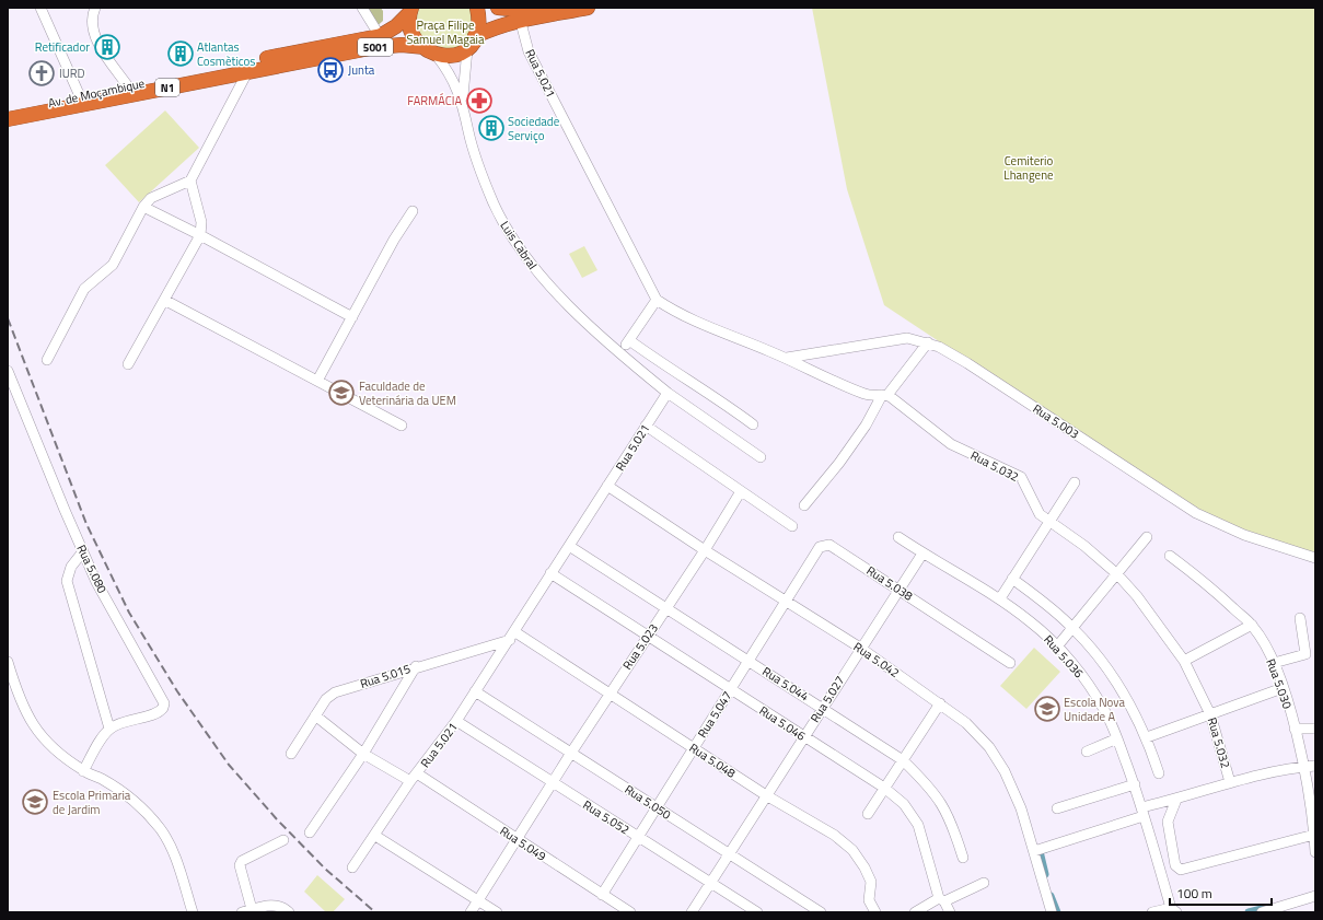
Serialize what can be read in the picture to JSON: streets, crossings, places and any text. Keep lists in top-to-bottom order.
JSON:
{
  "streets": {
    "highway": ["5001", "N1", "Av. de Moçambique"],
    "street": [
      "Rua 5.021",
      "Luis Cabral",
      "Rua 5.003",
      "Rua 5.032",
      "Rua 5.080",
      "Rua 5.038",
      "Rua 5.023",
      "Rua 5.036",
      "Rua 5.042",
      "Rua 5.015",
      "Rua 5.044",
      "Rua 5.030",
      "Rua 5.027",
      "Rua 5.047",
      "Rua 5.046",
      "Rua 5.048",
      "Rua 5.050",
      "Rua 5.052",
      "Rua 5.049"
    ]
  },
  "crossings": [
    ["5001", "N1"],
    ["5001", "Av. de Moçambique"],
    ["Rua 5.021", "Rua 5.042"],
    ["Rua 5.021", "Rua 5.015"],
    ["Rua 5.021", "Rua 5.044"],
    ["Rua 5.021", "Rua 5.046"],
    ["Rua 5.021", "Rua 5.048"],
    ["Rua 5.021", "Rua 5.050"],
    ["Rua 5.021", "Rua 5.052"],
    ["Rua 5.021", "Rua 5.049"],
    ["Av. de Moçambique", "Luis Cabral"],
    ["Rua 5.038", "Rua 5.042"],
    ["Rua 5.038", "Rua 5.027"],
    ["Rua 5.038", "Rua 5.047"],
    ["Rua 5.023", "Rua 5.042"],
    ["Rua 5.023", "Rua 5.044"],
    ["Rua 5.023", "Rua 5.046"],
    ["Rua 5.023", "Rua 5.048"],
    ["Rua 5.023", "Rua 5.050"],
    ["Rua 5.023", "Rua 5.052"],
    ["Rua 5.023", "Rua 5.049"],
    ["Rua 5.036", "Rua 5.027"],
    ["Rua 5.042", "Rua 5.027"],
    ["Rua 5.042", "Rua 5.047"],
    ["Rua 5.015", "Rua 5.048"],
    ["Rua 5.044", "Rua 5.027"],
    ["Rua 5.044", "Rua 5.047"],
    ["Rua 5.027", "Rua 5.046"],
    ["Rua 5.027", "Rua 5.048"],
    ["Rua 5.027", "Rua 5.050"],
    ["Rua 5.027", "Rua 5.052"],
    ["Rua 5.047", "Rua 5.046"],
    ["Rua 5.047", "Rua 5.048"],
    ["Rua 5.047", "Rua 5.050"],
    ["Rua 5.047", "Rua 5.052"],
    ["Rua 5.047", "Rua 5.049"]
  ],
  "parks": ["Praça Filipe Samuel Magaia", "Cemiterio Lhangene"],
  "places": {
    "building": ["Retificador", "Atlantas Cosmèticos", "Sociedade Serviço"],
    "bus stop": ["Junta"],
    "church": ["IURD"],
    "pharmacy": ["FARMÁCIA"],
    "school or university": ["Faculdade de Veterinária da UEM", "Escola Nova Unidade A", "Escola Primaria de Jardim"]
  },
  "scale_bar": "100 m"
}
